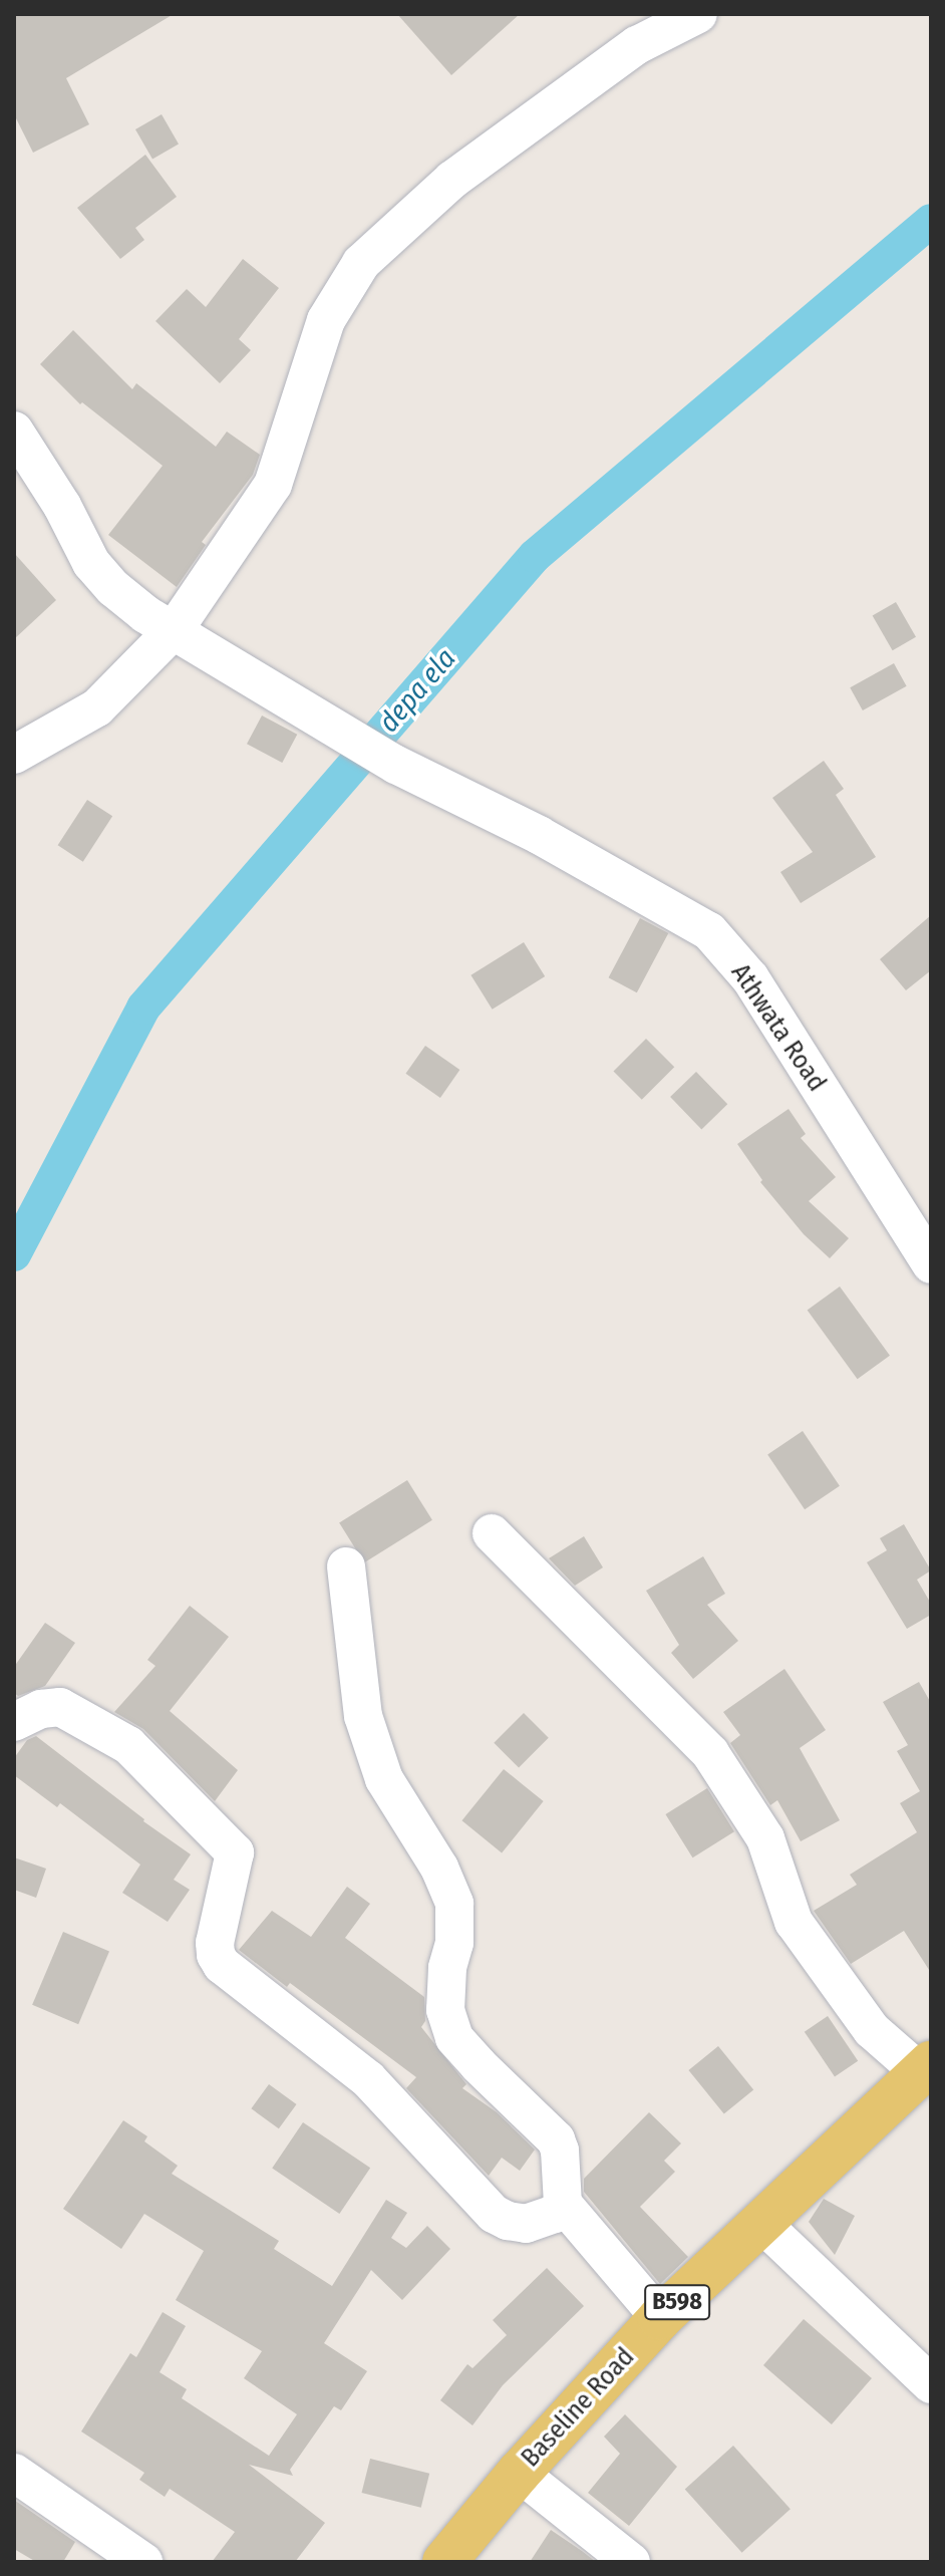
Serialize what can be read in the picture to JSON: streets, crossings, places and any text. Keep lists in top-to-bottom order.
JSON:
{
  "streets": {
    "main road": ["B598", "Baseline Road"],
    "street": ["Athwata Road"]
  },
  "water": ["depa ela"]
}
